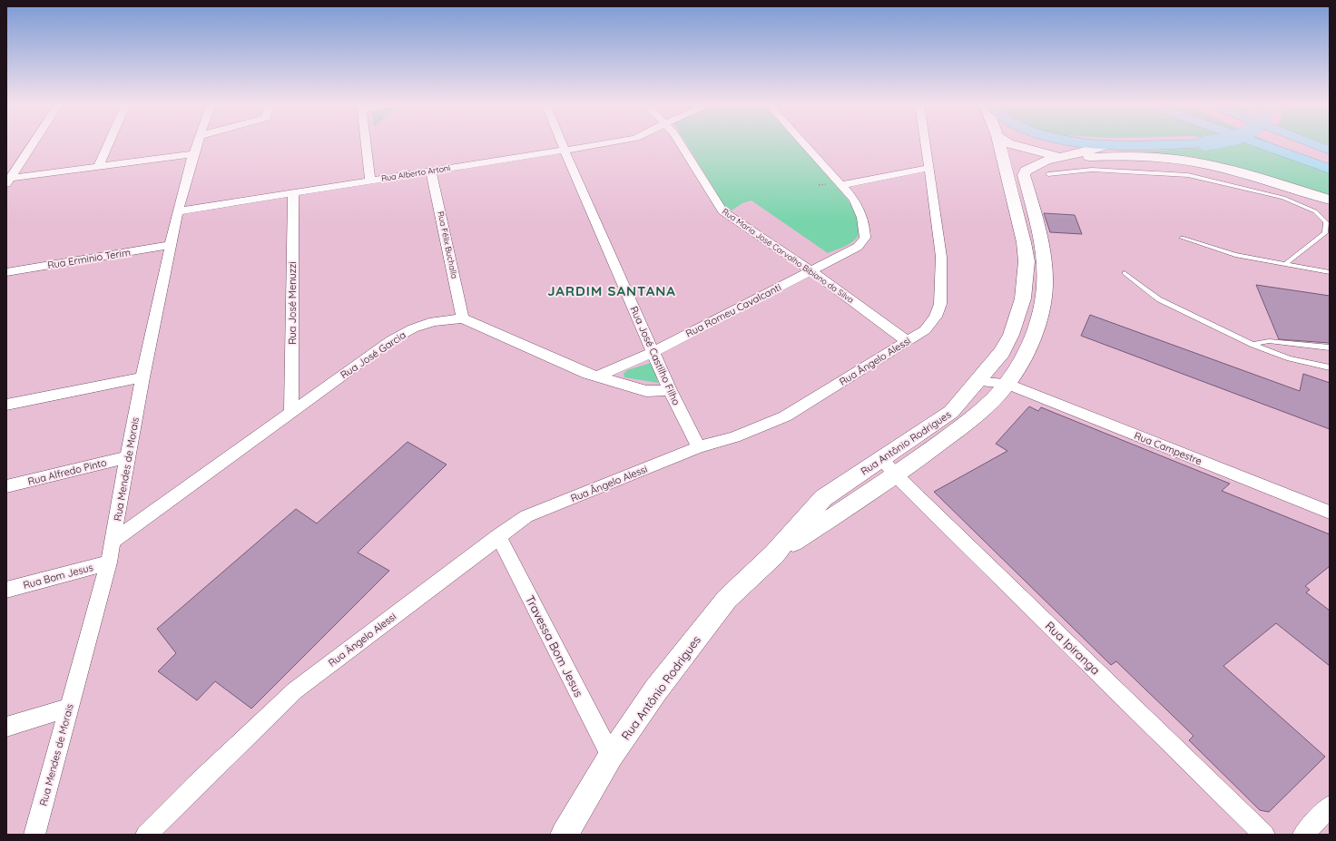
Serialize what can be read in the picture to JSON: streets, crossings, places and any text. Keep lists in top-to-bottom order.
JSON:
{
  "streets": {
    "street": [
      "Rua Alberto Artoni",
      "Rua Félix Buchalla",
      "Rua Maria José Carvalho Bibiano da Silva",
      "Rua Erminio Terim",
      "Rua José Menuzzi",
      "Rua Romeu Cavalcanti",
      "Rua José Garcia",
      "Rua José Castilho Filho",
      "Rua Ângelo Alessi",
      "Rua Antônio Rodrigues",
      "Rua Campestre",
      "Rua Mendes de Morais",
      "Rua Alfredo Pinto",
      "Rua Bom Jesus",
      "Travessa Bom Jesus",
      "Rua Ipiranga"
    ]
  },
  "crossings": [
    ["Rua Alberto Artoni", "Rua Félix Buchalla"],
    ["Rua Alberto Artoni", "Rua José Menuzzi"],
    ["Rua Alberto Artoni", "Rua José Castilho Filho"],
    ["Rua Alberto Artoni", "Rua Mendes de Morais"],
    ["Rua Félix Buchalla", "Rua José Garcia"],
    ["Rua Maria José Carvalho Bibiano da Silva", "Rua Romeu Cavalcanti"],
    ["Rua Maria José Carvalho Bibiano da Silva", "Rua Ângelo Alessi"],
    ["Rua Erminio Terim", "Rua Mendes de Morais"],
    ["Rua José Menuzzi", "Rua José Garcia"],
    ["Rua Romeu Cavalcanti", "Rua José Garcia"],
    ["Rua Romeu Cavalcanti", "Rua José Castilho Filho"],
    ["Rua José Garcia", "Rua José Castilho Filho"],
    ["Rua José Garcia", "Rua Mendes de Morais"],
    ["Rua José Castilho Filho", "Rua Ângelo Alessi"],
    ["Rua Ângelo Alessi", "Travessa Bom Jesus"],
    ["Rua Antônio Rodrigues", "Rua Campestre"],
    ["Rua Antônio Rodrigues", "Travessa Bom Jesus"],
    ["Rua Antônio Rodrigues", "Rua Ipiranga"],
    ["Rua Mendes de Morais", "Rua Alfredo Pinto"],
    ["Rua Mendes de Morais", "Rua Bom Jesus"]
  ],
  "districts": ["JARDIM SANTANA"]
}
